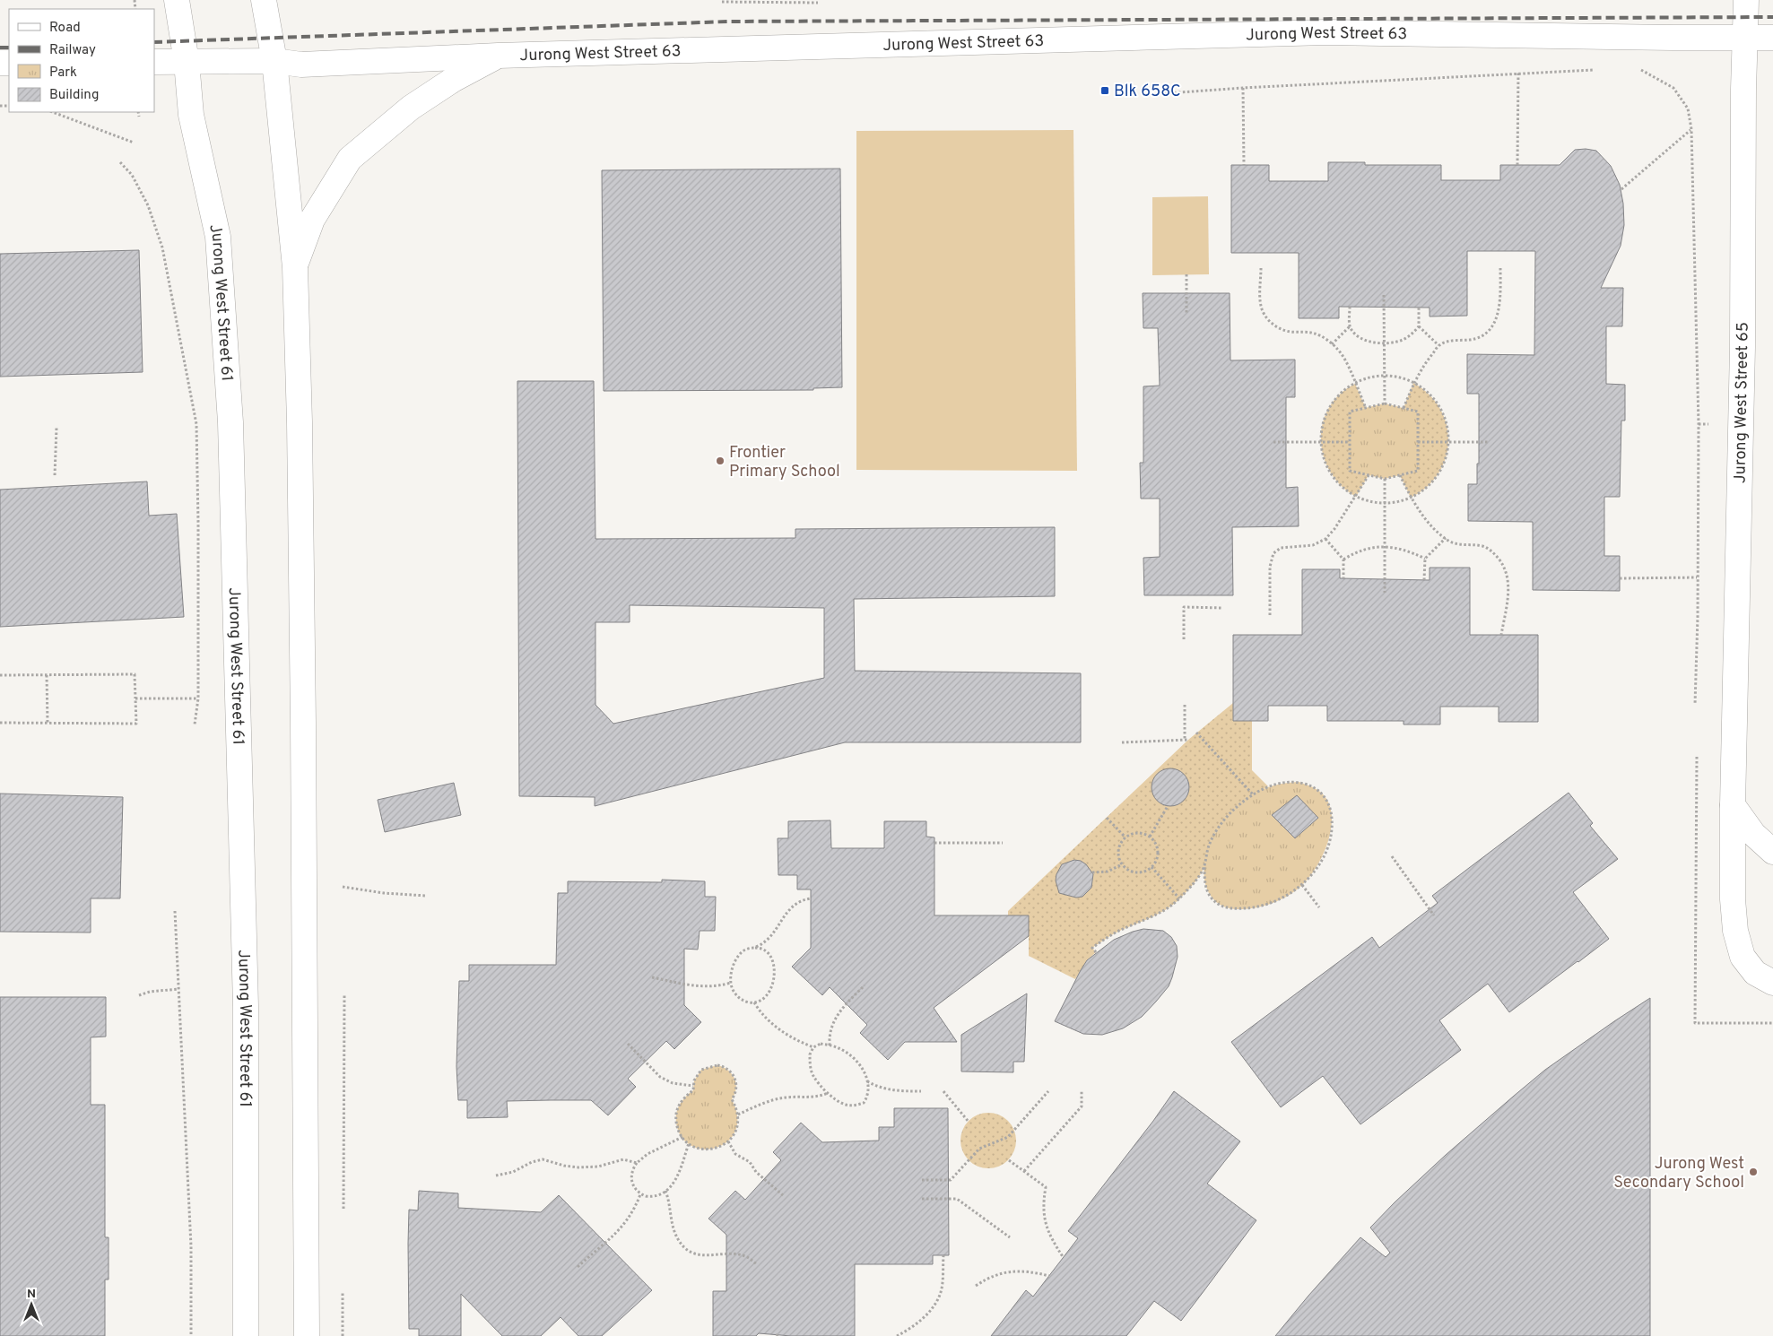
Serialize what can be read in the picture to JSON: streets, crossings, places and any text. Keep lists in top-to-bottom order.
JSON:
{
  "streets": {
    "street": ["Jurong West Street 63", "Jurong West Street 61", "Jurong West Street 65"]
  },
  "crossings": [
    ["Jurong West Street 63", "Jurong West Street 61"],
    ["Jurong West Street 63", "Jurong West Street 65"]
  ],
  "places": {
    "transit": ["Blk 658C"],
    "other": ["Frontier Primary School", "Jurong West Secondary School"]
  },
  "legend": [
    "Road",
    "Railway",
    "Park",
    "Building"
  ],
  "north": "top"
}
